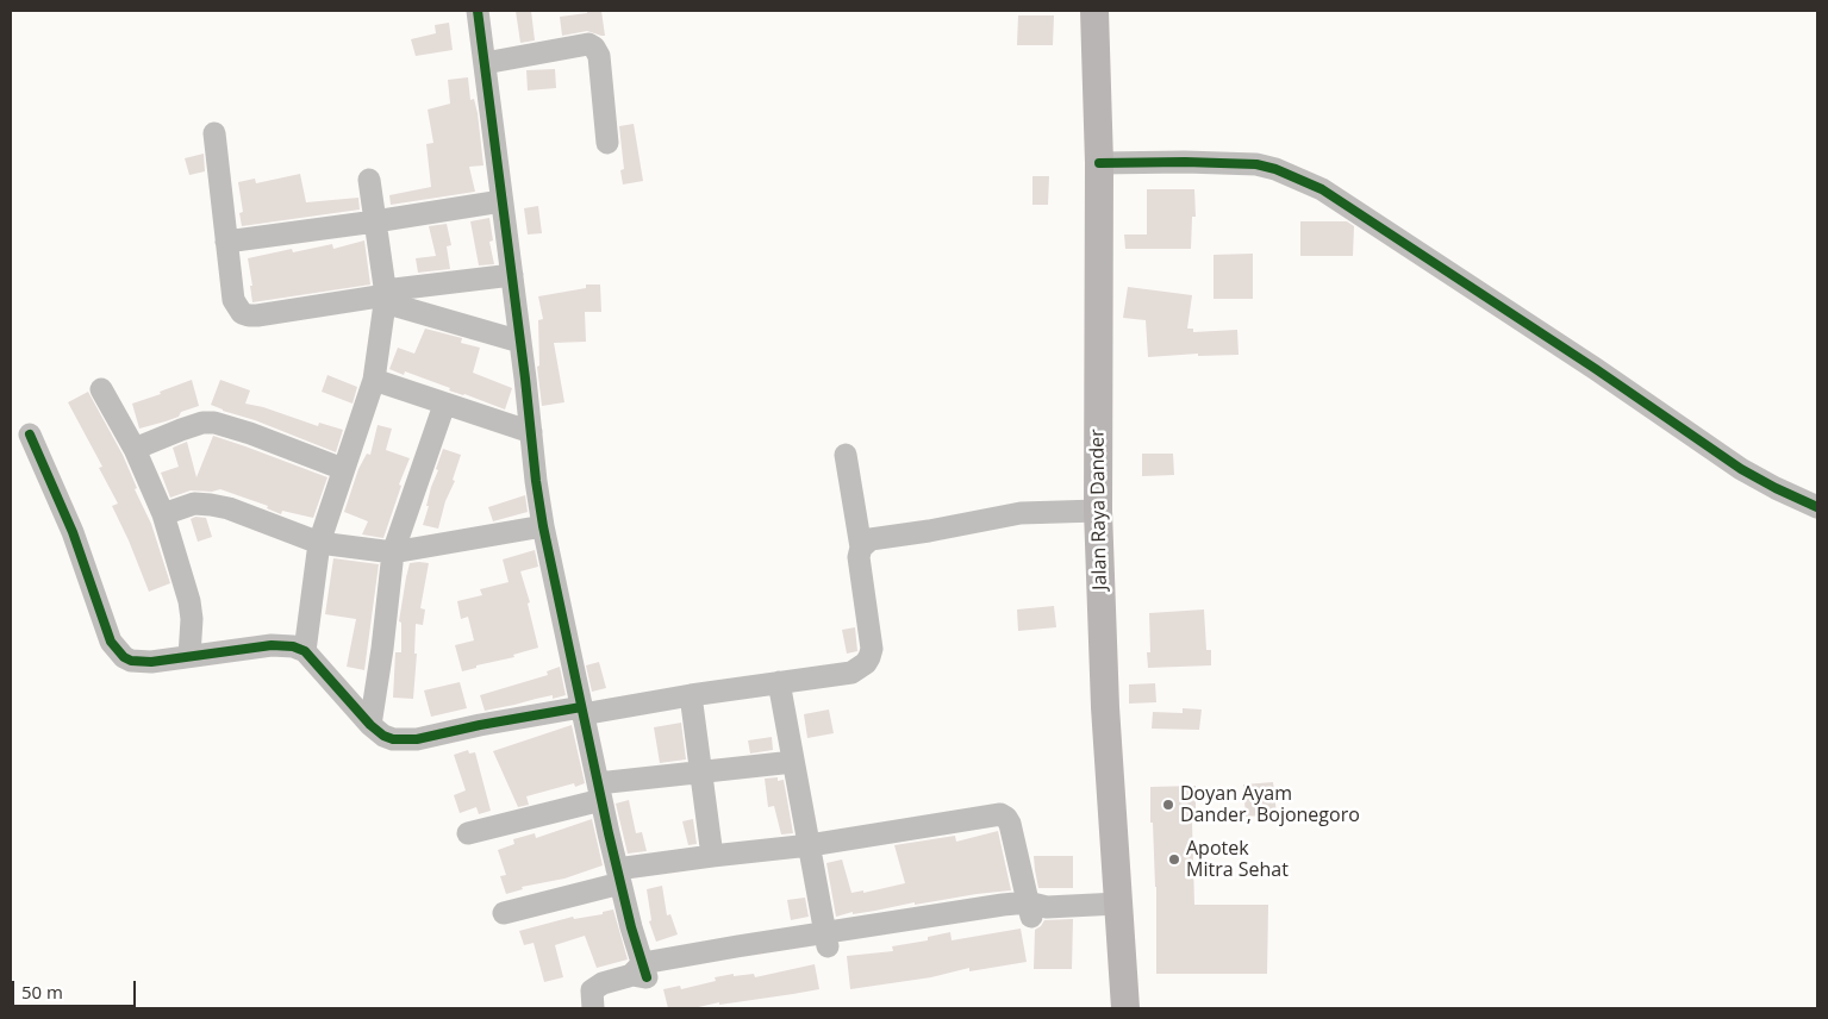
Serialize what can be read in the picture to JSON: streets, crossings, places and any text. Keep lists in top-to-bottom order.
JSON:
{
  "streets": {
    "main road": ["Jalan Raya Dander"]
  },
  "places": ["Doyan Ayam Dander, Bojonegoro", "Apotek Mitra Sehat"],
  "scale_bar": "50 m"
}
